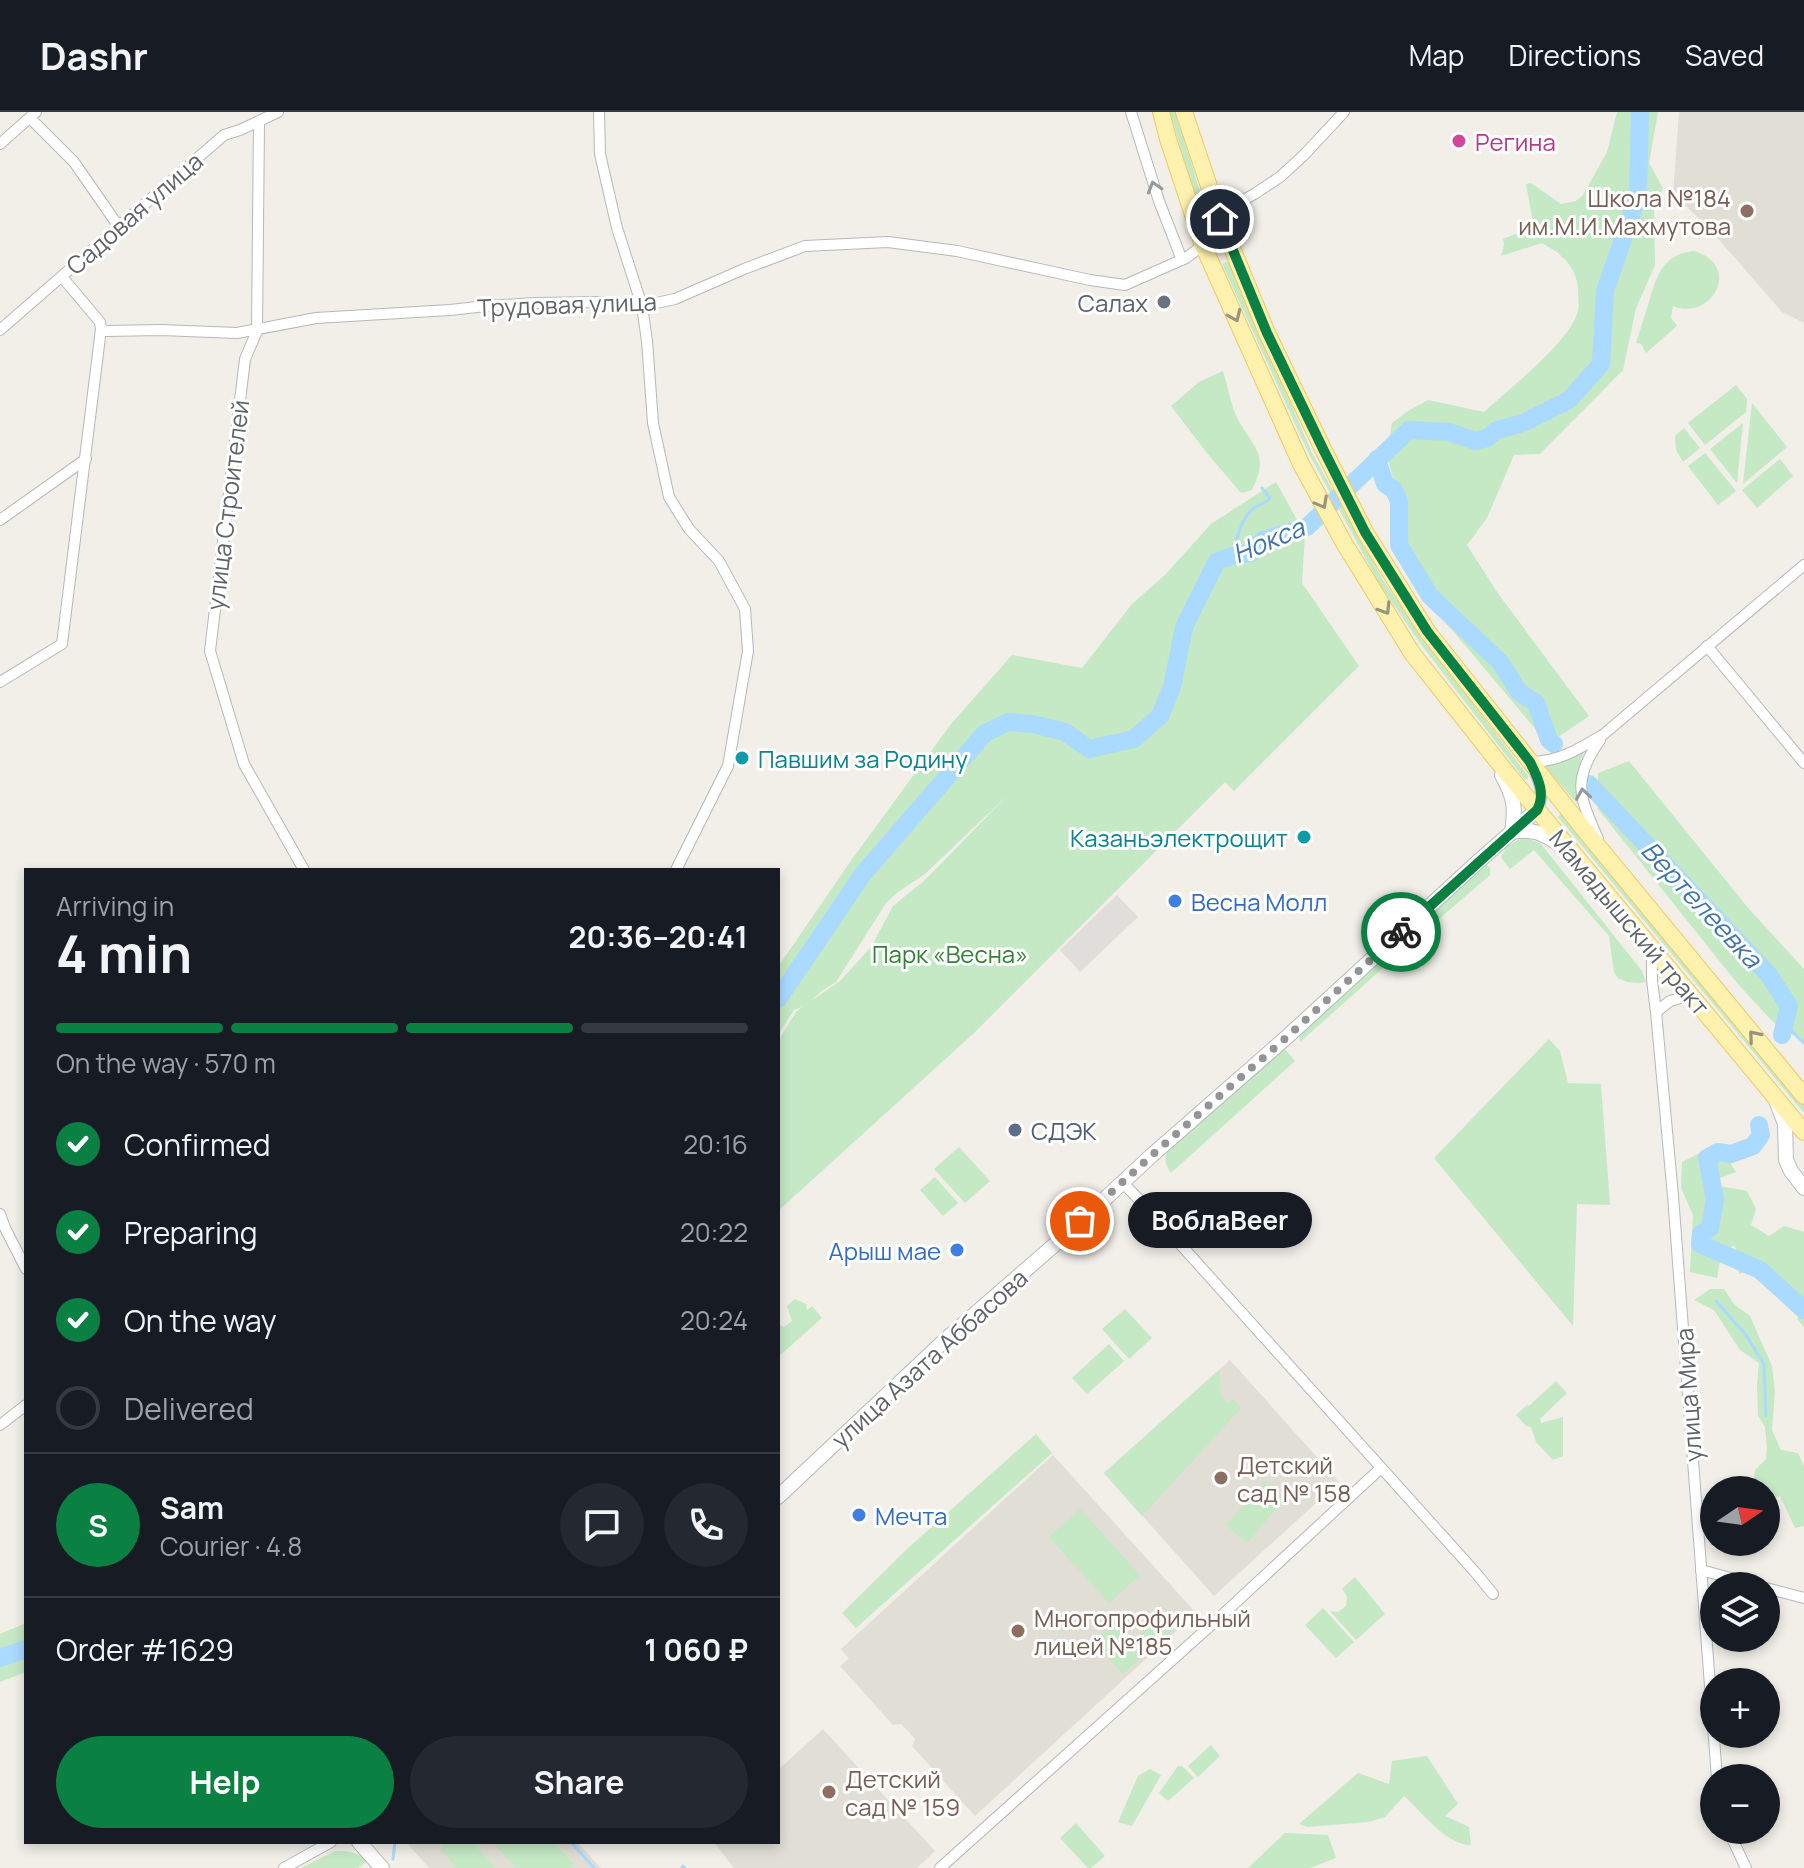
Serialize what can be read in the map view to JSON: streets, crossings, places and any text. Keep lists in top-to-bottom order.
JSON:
{
  "streets": {
    "main road": ["Мамадышский тракт"],
    "street": [
      "Садовая улица",
      "Трудовая улица",
      "улица Строителей",
      "улица Азата Аббасова",
      "улица Мира"
    ]
  },
  "crossings": [
    ["Садовая улица", "улица Строителей"],
    ["Трудовая улица", "улица Строителей"],
    ["Трудовая улица", "Мамадышский тракт"],
    ["Мамадышский тракт", "улица Азата Аббасова"],
    ["Мамадышский тракт", "улица Мира"]
  ],
  "water": ["Нокса", "Вертелеевка"],
  "parks": ["Парк «Весна»"],
  "places": [
    "Регина",
    "Школа №184 им.М.И.Махмутова",
    "Салах",
    "Павшим за Родину",
    "Казаньэлектрощит",
    "Весна Молл",
    "СДЭК",
    "ВоблаBeer",
    "Арыш мае",
    "Детский сад № 158",
    "Мечта",
    "Многопрофильный лицей №185",
    "Детский сад № 159"
  ],
  "north": "right",
  "page": {
    "header": "Dashr",
    "nav": ["Map", "Directions", "Saved"],
    "heading": ["4 min", "Arriving in", "20:36–20:41"],
    "panel": [
      "Sam",
      "Courier · 4.8",
      "Order #1629",
      "1 060 ₽"
    ],
    "bar": "On the way · 570 m",
    "list": [
      ["Confirmed", "20:16"],
      ["Preparing", "20:22"],
      ["On the way", "20:24"],
      "Delivered"
    ],
    "bubble": "ВоблаBeer",
    "map_buttons": ["+", "−"],
    "round": "S",
    "buttons": ["Help", "Share"]
  }
}
